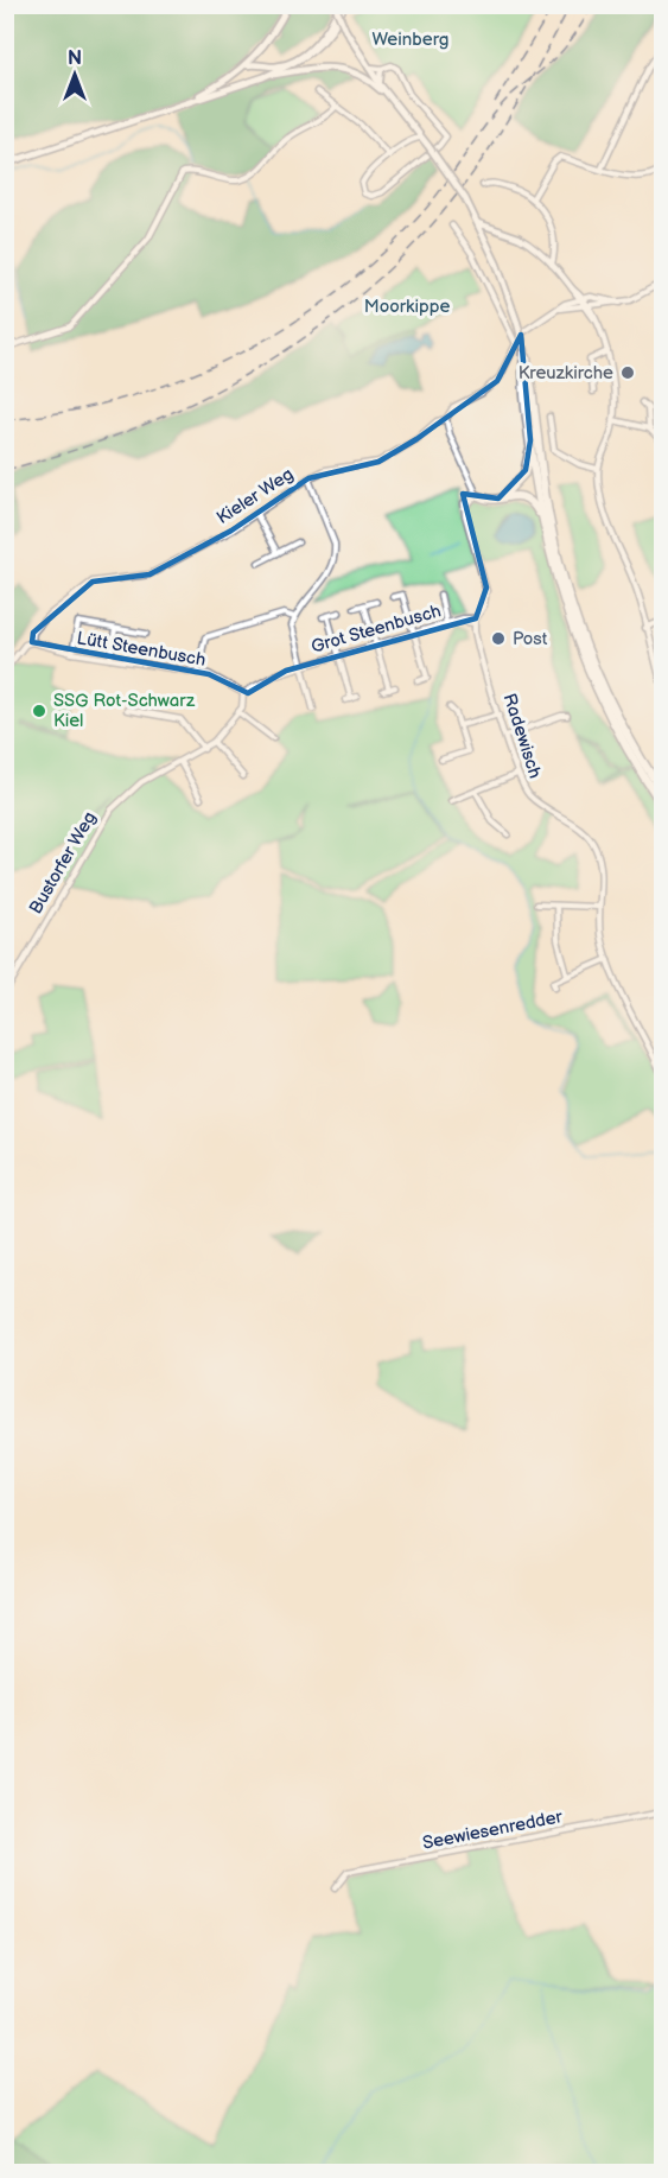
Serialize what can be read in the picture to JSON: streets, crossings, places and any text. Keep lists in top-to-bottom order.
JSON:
{
  "streets": {
    "street": [
      "Kieler Weg",
      "Grot Steenbusch",
      "Lütt Steenbusch",
      "Radewisch",
      "Bustorfer Weg",
      "Seewiesenredder"
    ]
  },
  "crossings": [
    ["Kieler Weg", "Lütt Steenbusch"],
    ["Grot Steenbusch", "Radewisch"],
    ["Lütt Steenbusch", "Bustorfer Weg"]
  ],
  "parks": ["Weinberg", "Moorkippe"],
  "places": ["Kreuzkirche", "Post", "SSG Rot-Schwarz Kiel"],
  "north": "top"
}
